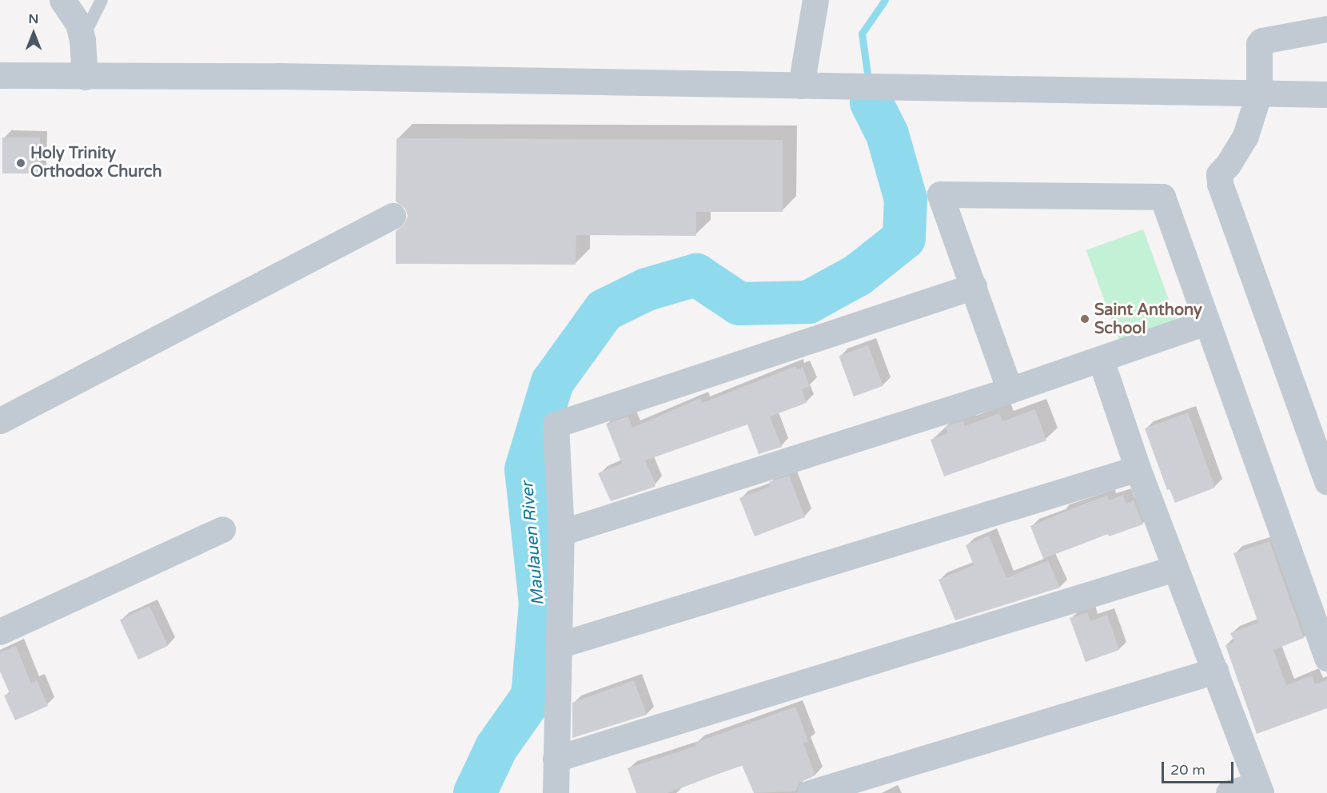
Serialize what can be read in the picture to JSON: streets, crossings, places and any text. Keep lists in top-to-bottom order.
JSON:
{
  "water": ["Maulauen River"],
  "places": ["Holy Trinity Orthodox Church", "Saint Anthony School"],
  "scale_bar": "20 m",
  "north": "top"
}
